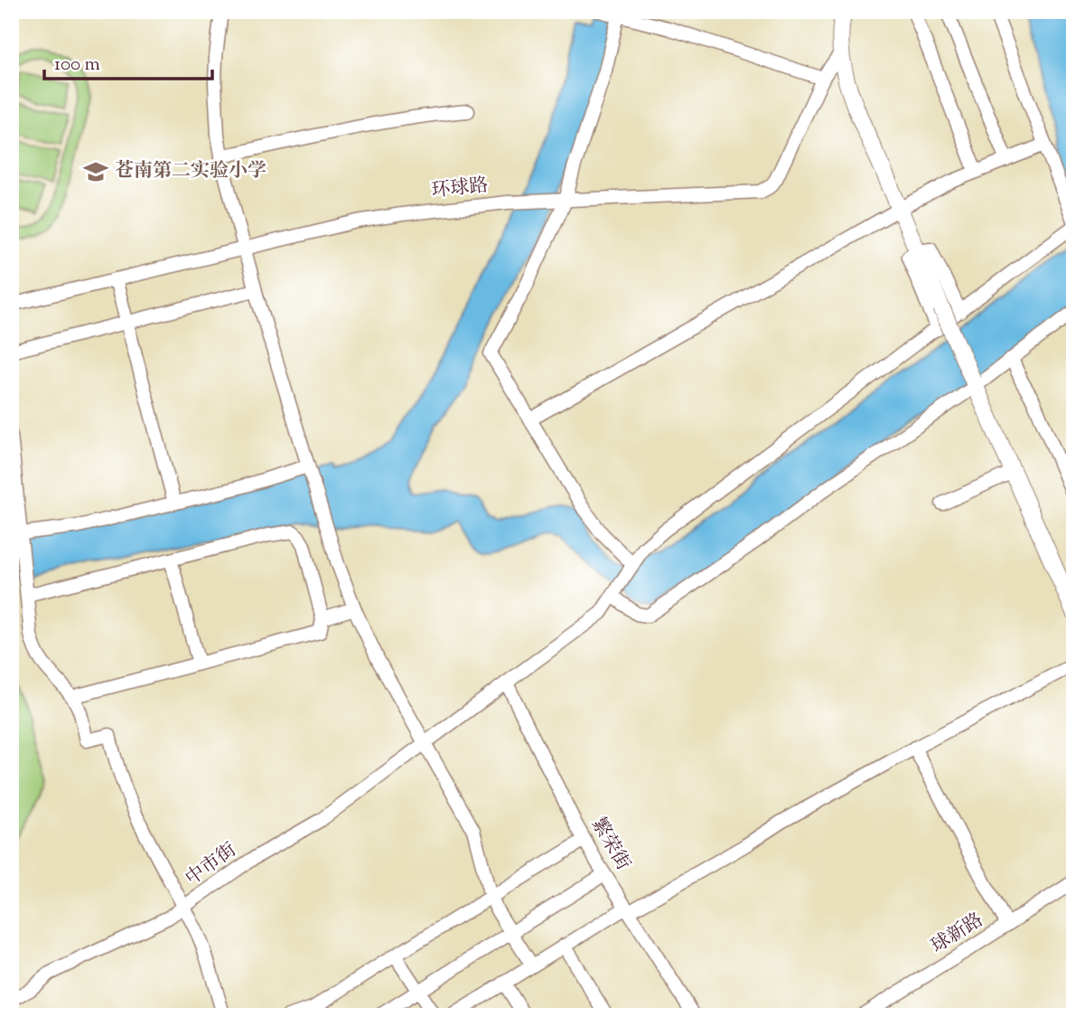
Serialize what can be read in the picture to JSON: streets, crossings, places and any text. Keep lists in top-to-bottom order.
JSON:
{
  "streets": {
    "street": [
      "环球路",
      "繁荣街",
      "中市街",
      "球新路"
    ]
  },
  "crossings": [
    ["繁荣街", "中市街"]
  ],
  "places": {
    "school or university": ["苍南第二实验小学"]
  },
  "scale_bar": "100 m"
}
